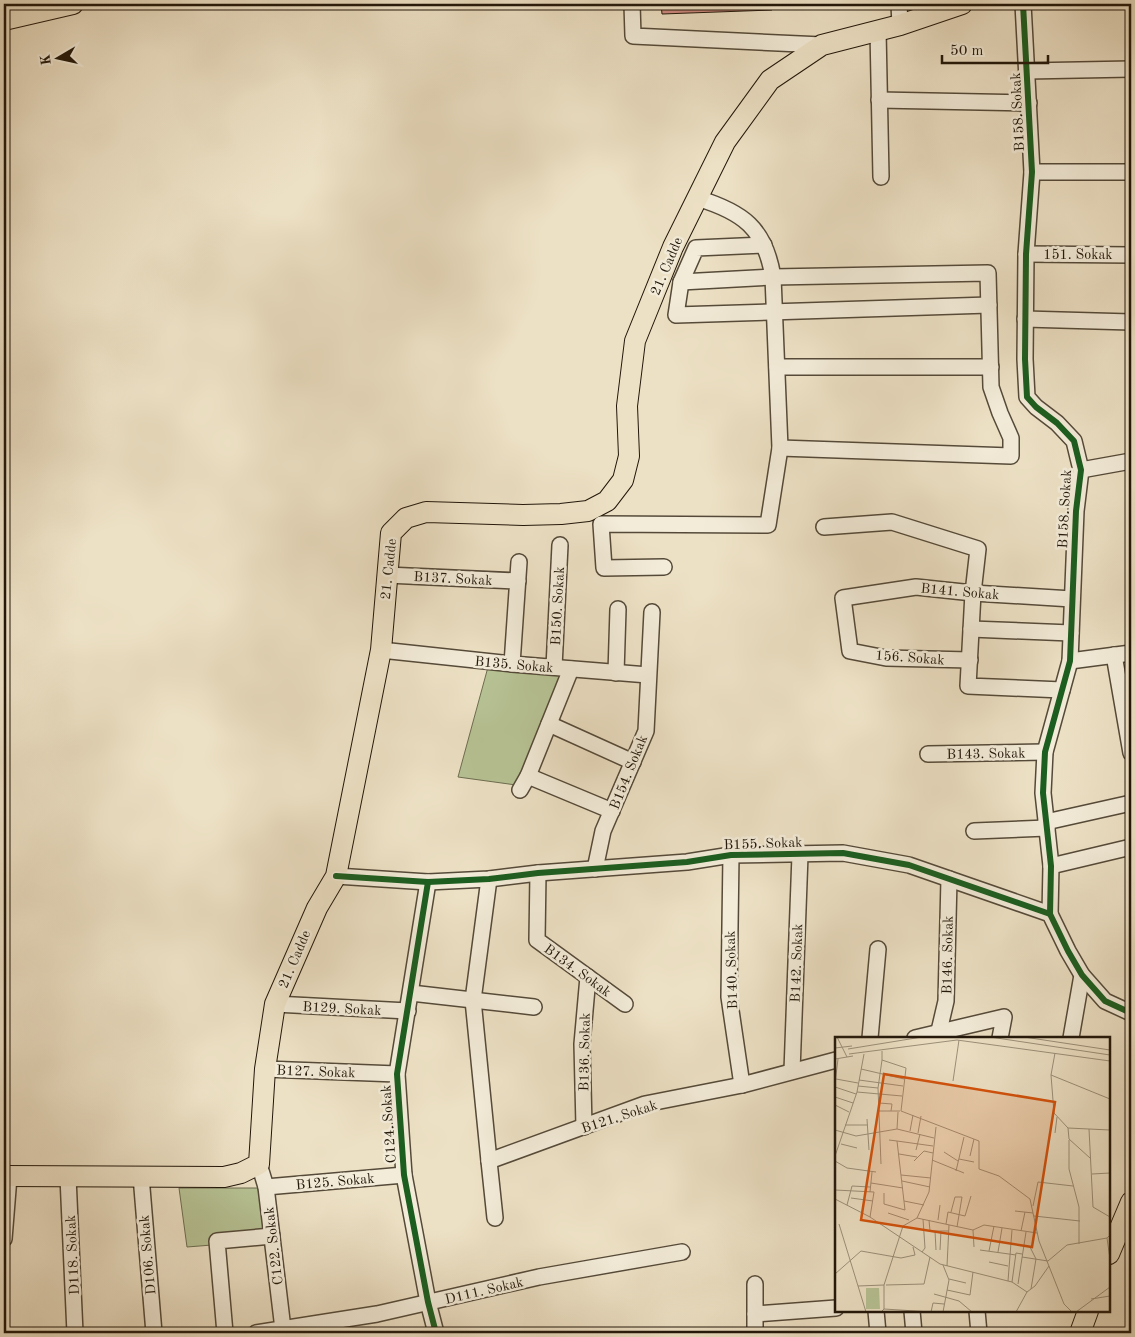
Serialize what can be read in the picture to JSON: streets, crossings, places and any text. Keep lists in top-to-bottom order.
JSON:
{
  "streets": {
    "main road": ["21. Cadde"],
    "street": [
      "B158. Sokak",
      "151. Sokak",
      "B137. Sokak",
      "B141. Sokak",
      "B150. Sokak",
      "156. Sokak",
      "B135. Sokak",
      "B143. Sokak",
      "B154. Sokak",
      "B155. Sokak",
      "B146. Sokak",
      "B142. Sokak",
      "B134. Sokak",
      "B140. Sokak",
      "B129. Sokak",
      "B136. Sokak",
      "B127. Sokak",
      "B121. Sokak",
      "C124. Sokak",
      "B125. Sokak",
      "C122. Sokak",
      "D118. Sokak",
      "D106. Sokak",
      "D111. Sokak"
    ]
  },
  "crossings": [
    ["B158. Sokak", "151. Sokak"],
    ["B158. Sokak", "B141. Sokak"],
    ["B158. Sokak", "B143. Sokak"],
    ["B158. Sokak", "B155. Sokak"],
    ["21. Cadde", "B137. Sokak"],
    ["21. Cadde", "B135. Sokak"],
    ["21. Cadde", "B155. Sokak"],
    ["21. Cadde", "B129. Sokak"],
    ["21. Cadde", "B127. Sokak"],
    ["21. Cadde", "C122. Sokak"],
    ["B141. Sokak", "156. Sokak"],
    ["B150. Sokak", "B135. Sokak"],
    ["B135. Sokak", "B154. Sokak"],
    ["B154. Sokak", "B155. Sokak"],
    ["B155. Sokak", "B146. Sokak"],
    ["B155. Sokak", "B142. Sokak"],
    ["B155. Sokak", "B134. Sokak"],
    ["B155. Sokak", "B140. Sokak"],
    ["B155. Sokak", "C124. Sokak"],
    ["B142. Sokak", "B121. Sokak"],
    ["B134. Sokak", "B136. Sokak"],
    ["B140. Sokak", "B121. Sokak"],
    ["B129. Sokak", "C124. Sokak"],
    ["B136. Sokak", "B121. Sokak"],
    ["B127. Sokak", "C124. Sokak"],
    ["C124. Sokak", "B125. Sokak"],
    ["C124. Sokak", "D111. Sokak"],
    ["B125. Sokak", "C122. Sokak"],
    ["C122. Sokak", "D111. Sokak"]
  ],
  "scale_bar": "50 m",
  "north": "left"
}
